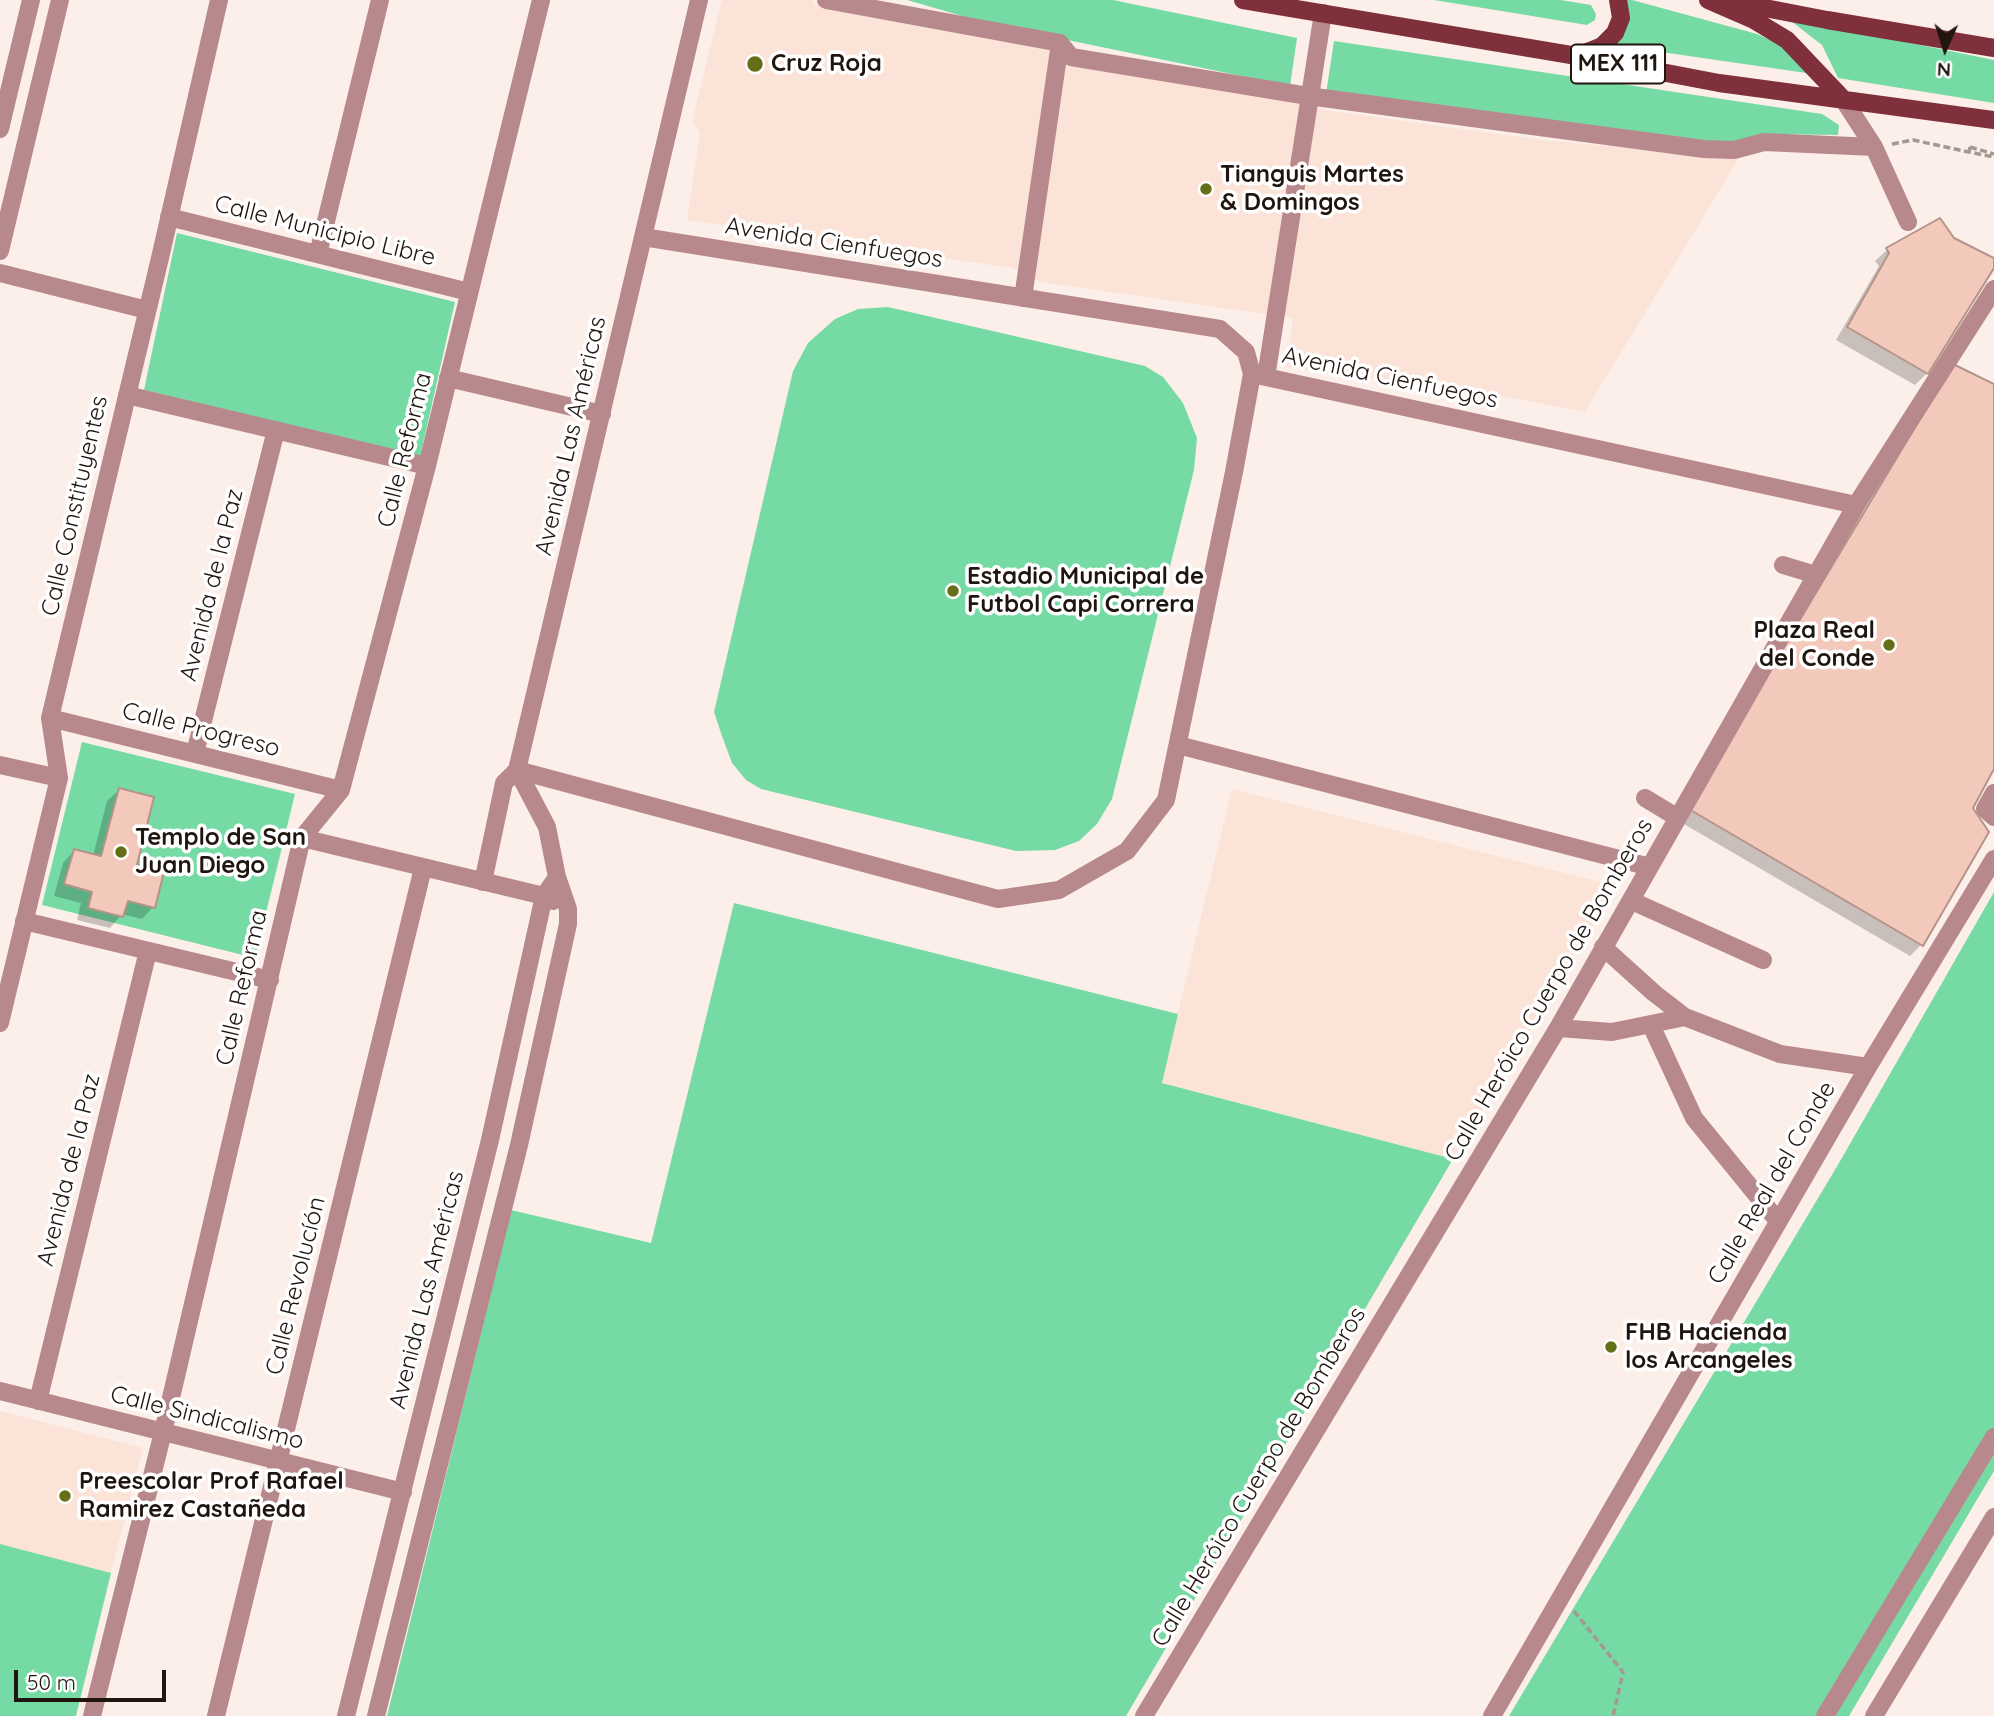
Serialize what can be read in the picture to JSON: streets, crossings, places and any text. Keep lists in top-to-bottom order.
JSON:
{
  "streets": {
    "main road": ["MEX 111"],
    "street": [
      "Calle Municipio Libre",
      "Avenida Cienfuegos",
      "Avenida Las Américas",
      "Calle Reforma",
      "Calle Constituyentes",
      "Avenida de la Paz",
      "Calle Progreso",
      "Calle Heróico Cuerpo de Bomberos",
      "Calle Real del Conde",
      "Calle Revolucíón",
      "Calle Sindicalismo"
    ]
  },
  "crossings": [
    ["Calle Municipio Libre", "Calle Reforma"],
    ["Calle Municipio Libre", "Calle Constituyentes"],
    ["Avenida Cienfuegos", "Avenida Las Américas"],
    ["Avenida Cienfuegos", "Calle Heróico Cuerpo de Bomberos"],
    ["Avenida Las Américas", "Calle Sindicalismo"],
    ["Calle Reforma", "Calle Progreso"],
    ["Calle Reforma", "Calle Sindicalismo"],
    ["Calle Constituyentes", "Calle Progreso"],
    ["Avenida de la Paz", "Calle Progreso"],
    ["Avenida de la Paz", "Calle Sindicalismo"],
    ["Calle Revolucíón", "Calle Sindicalismo"]
  ],
  "places": [
    "Cruz Roja",
    "Tianguis Martes & Domingos",
    "Estadio Municipal de Futbol Capi Correra",
    "Plaza Real del Conde",
    "Templo de San Juan Diego",
    "FHB Hacienda los Arcangeles",
    "Preescolar Prof Rafael Ramirez Castañeda"
  ],
  "scale_bar": "50 m",
  "north": "bottom"
}
